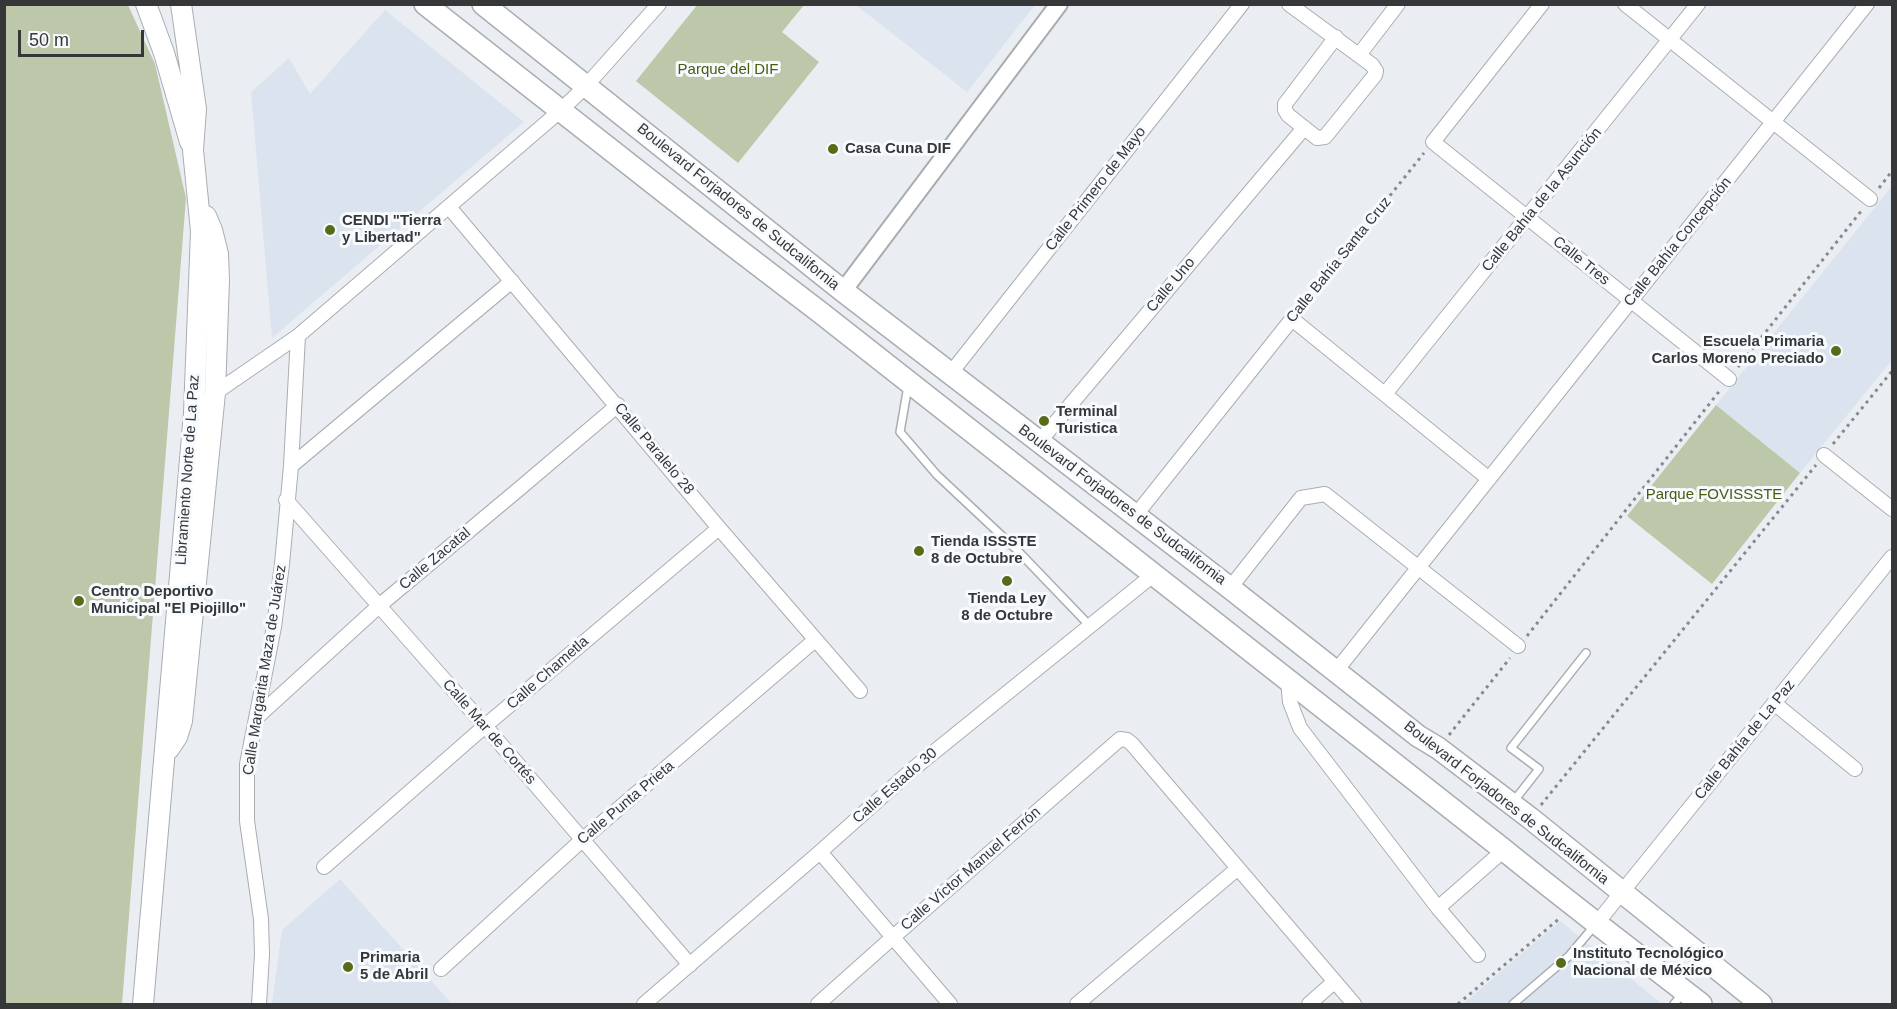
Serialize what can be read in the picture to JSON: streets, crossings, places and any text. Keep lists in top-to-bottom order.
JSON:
{
  "streets": {
    "main road": ["Boulevard Forjadores de Sudcalifornia", "Libramiento Norte de La Paz"],
    "street": [
      "Calle Primero de Mayo",
      "Calle Bahía de la Asunción",
      "Calle Bahía Concepción",
      "Calle Bahía Santa Cruz",
      "Calle Tres",
      "Calle Uno",
      "Calle Paralelo 28",
      "Calle Zacatal",
      "Calle Margarita Maza de Juárez",
      "Calle Chametla",
      "Calle Mar de Cortés",
      "Calle Bahía de La Paz",
      "Calle Estado 30",
      "Calle Punta Prieta",
      "Calle Víctor Manuel Ferrón"
    ]
  },
  "crossings": [
    ["Calle Primero de Mayo", "Boulevard Forjadores de Sudcalifornia"],
    ["Calle Bahía de la Asunción", "Calle Tres"],
    ["Boulevard Forjadores de Sudcalifornia", "Calle Bahía Concepción"],
    ["Boulevard Forjadores de Sudcalifornia", "Calle Bahía Santa Cruz"],
    ["Boulevard Forjadores de Sudcalifornia", "Calle Uno"],
    ["Boulevard Forjadores de Sudcalifornia", "Calle Bahía de La Paz"],
    ["Boulevard Forjadores de Sudcalifornia", "Calle Estado 30"],
    ["Calle Bahía Concepción", "Calle Tres"],
    ["Calle Bahía Santa Cruz", "Calle Tres"],
    ["Calle Paralelo 28", "Calle Zacatal"],
    ["Calle Paralelo 28", "Calle Chametla"],
    ["Calle Paralelo 28", "Calle Punta Prieta"],
    ["Calle Zacatal", "Calle Margarita Maza de Juárez"],
    ["Calle Zacatal", "Calle Mar de Cortés"],
    ["Calle Margarita Maza de Juárez", "Calle Mar de Cortés"],
    ["Calle Chametla", "Calle Mar de Cortés"],
    ["Calle Mar de Cortés", "Calle Estado 30"],
    ["Calle Mar de Cortés", "Calle Punta Prieta"]
  ],
  "parks": ["Parque del DIF", "Parque FOVISSSTE"],
  "places": [
    "Casa Cuna DIF",
    "CENDI \"Tierra y Libertad\"",
    "Escuela Primaria Carlos Moreno Preciado",
    "Terminal Turistica",
    "Tienda ISSSTE 8 de Octubre",
    "Tienda Ley 8 de Octubre",
    "Centro Deportivo Municipal \"El Piojillo\"",
    "Instituto Tecnológico Nacional de México",
    "Primaria 5 de Abril"
  ],
  "scale_bar": "50 m"
}
